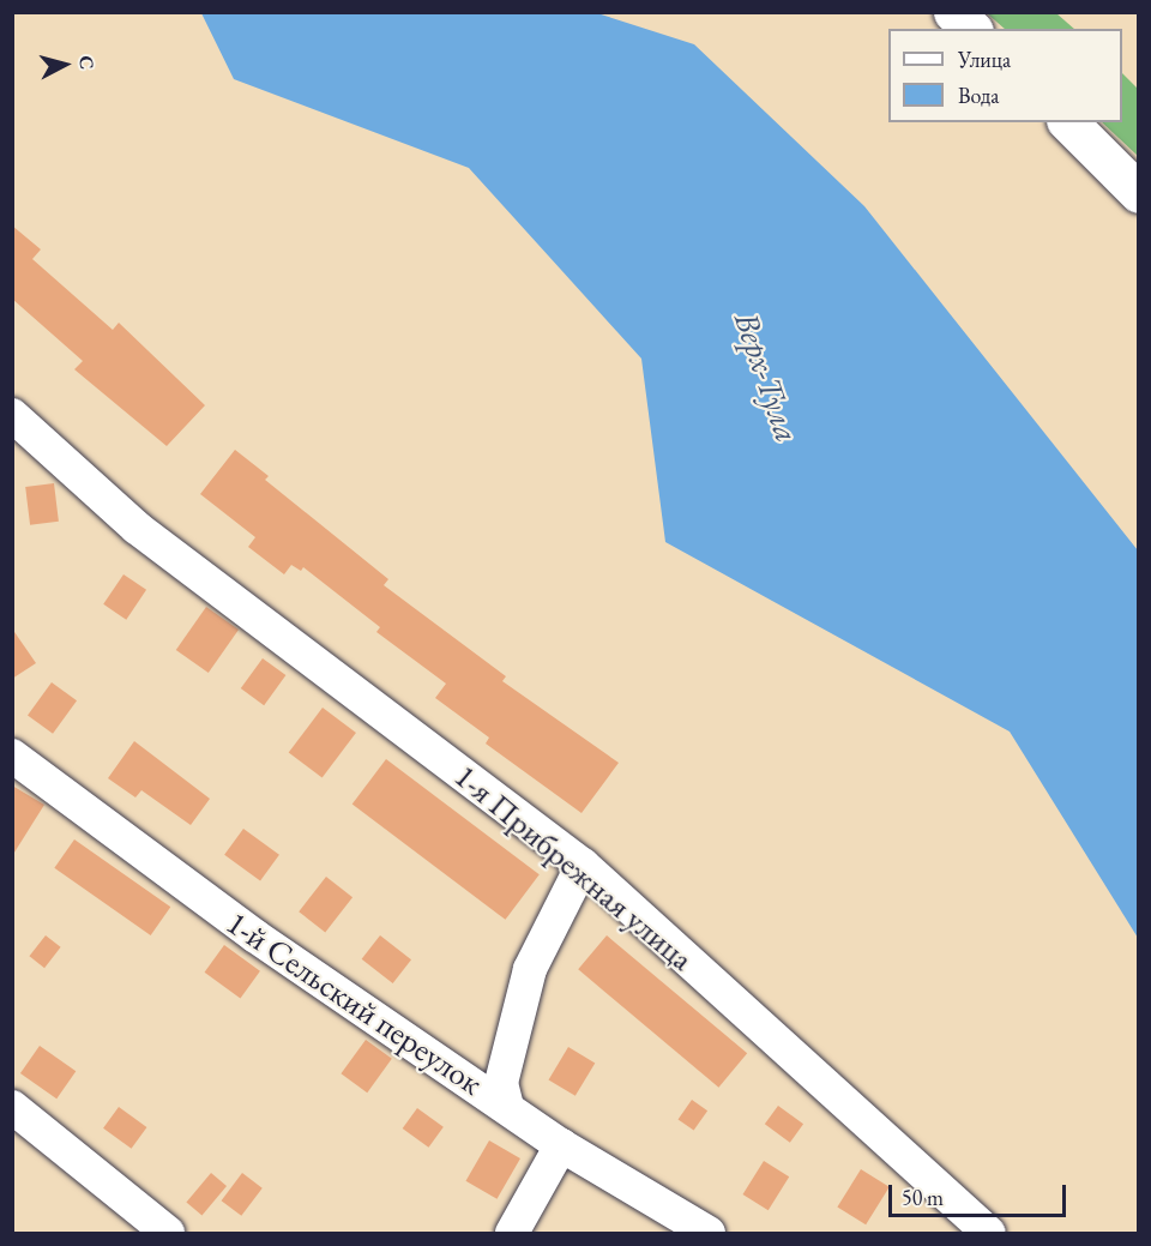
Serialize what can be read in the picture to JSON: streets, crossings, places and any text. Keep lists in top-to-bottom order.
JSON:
{
  "streets": {
    "lane": ["1-я Прибрежная улица", "1-й Сельский переулок"]
  },
  "water": ["Верх-Тула"],
  "legend": ["Улица", "Вода"],
  "scale_bar": "50 m",
  "north": "right"
}
